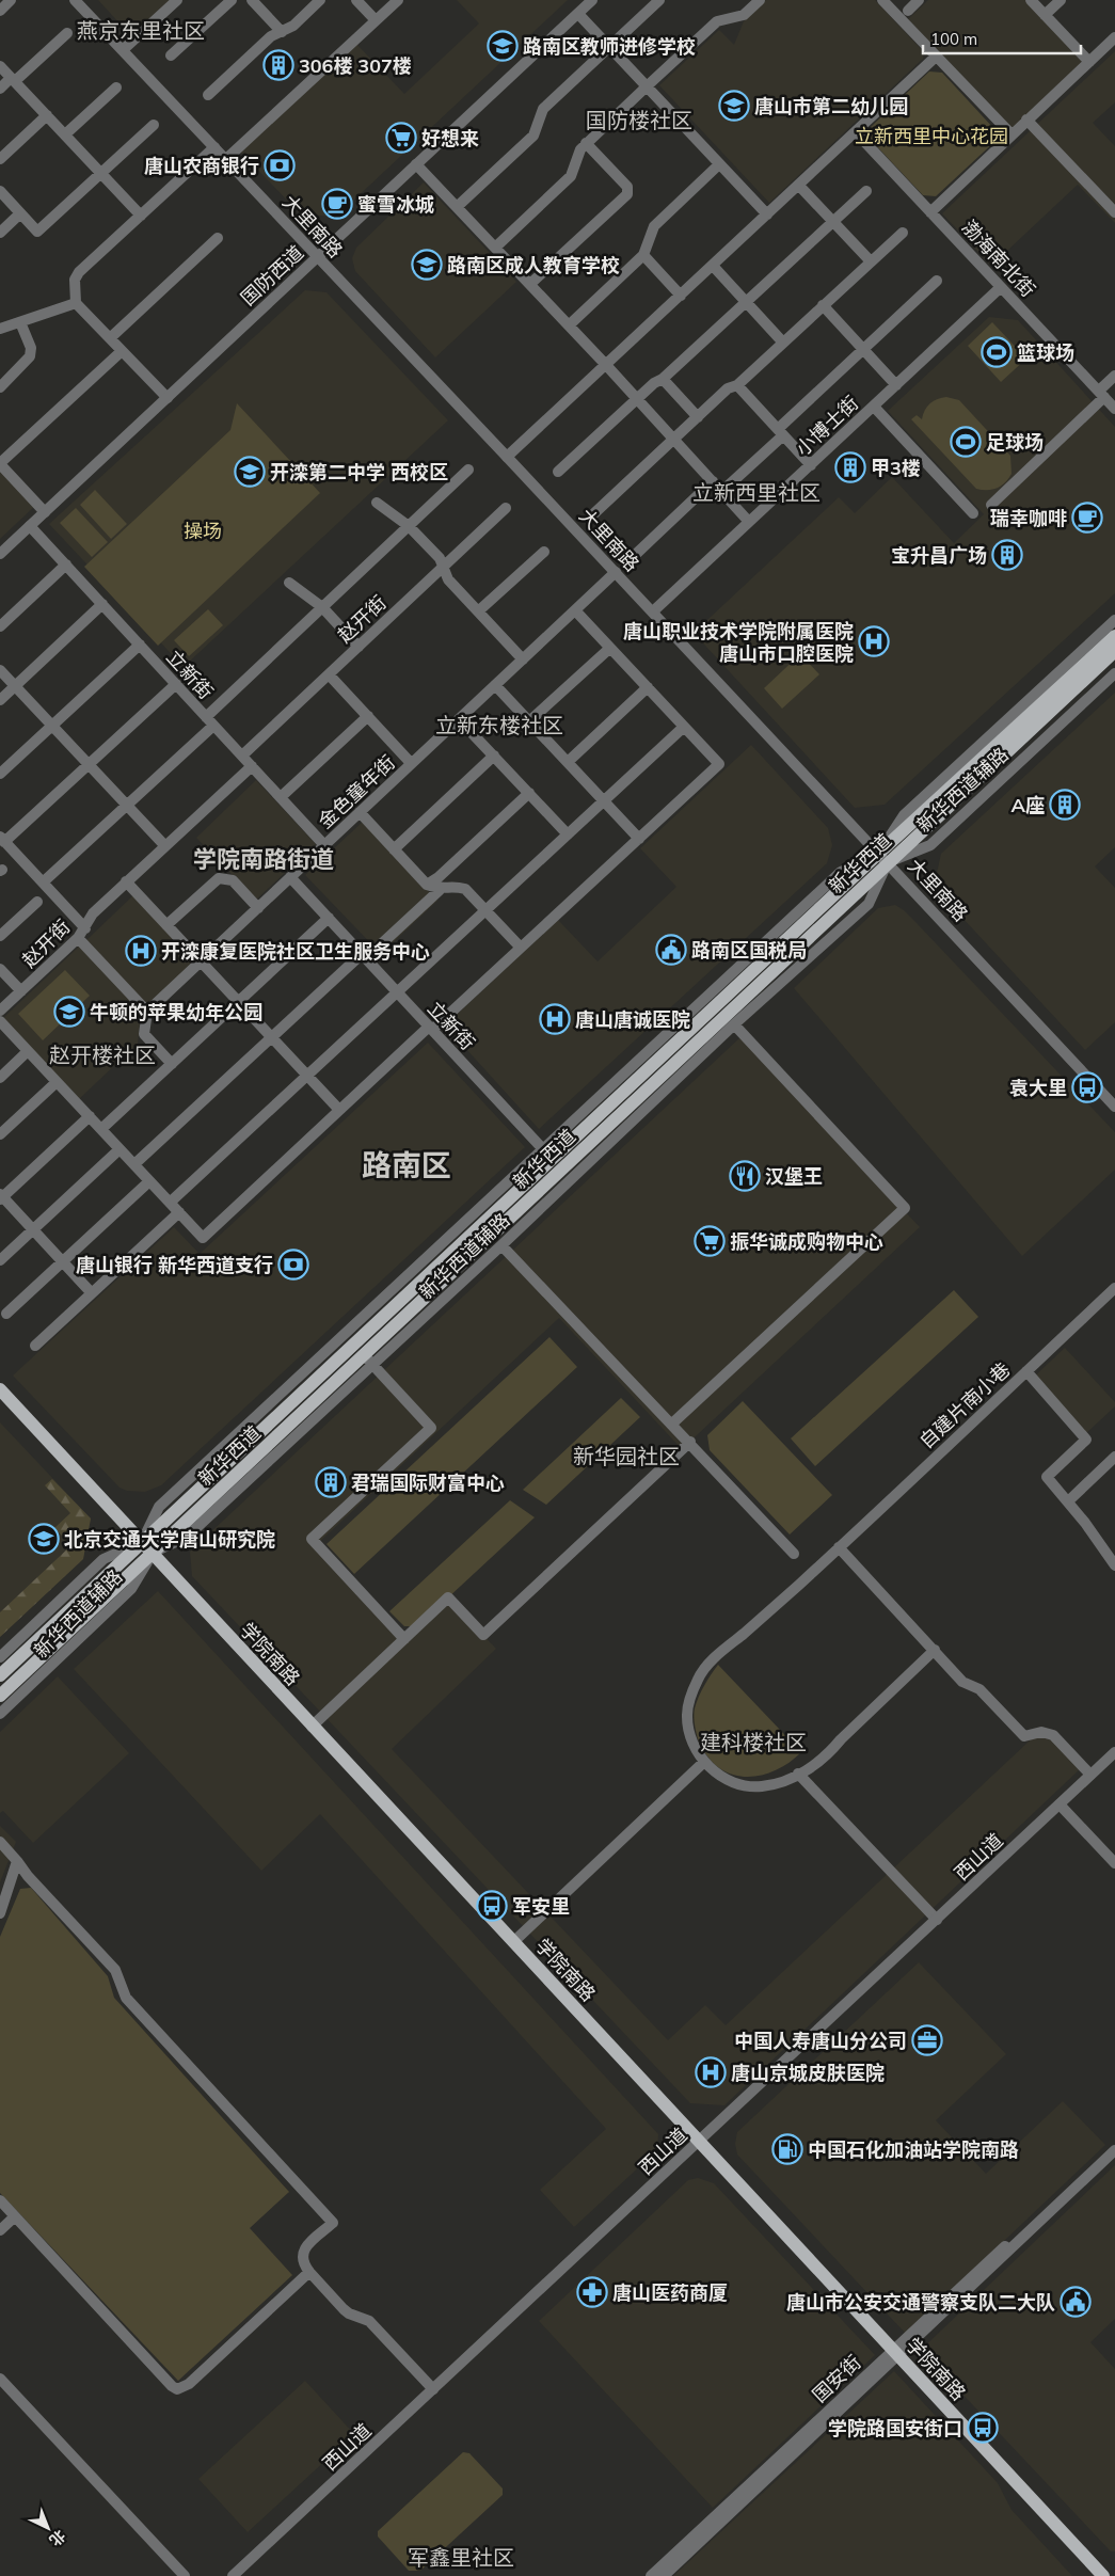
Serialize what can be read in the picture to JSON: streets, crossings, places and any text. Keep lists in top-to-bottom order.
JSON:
{
  "streets": {
    "main road": ["新华西道", "学院南路"],
    "street": [
      "大里南路",
      "渤海南北街",
      "国防西道",
      "小博士街",
      "赵开街",
      "立新街",
      "新华西道辅路",
      "金色童年街",
      "自建片南小巷",
      "西山道",
      "国安街"
    ]
  },
  "crossings": [
    ["大里南路", "国防西道"],
    ["大里南路", "小博士街"],
    ["大里南路", "新华西道辅路"],
    ["大里南路", "金色童年街"],
    ["大里南路", "新华西道"],
    ["渤海南北街", "小博士街"],
    ["国防西道", "立新街"],
    ["赵开街", "立新街"],
    ["立新街", "新华西道辅路"],
    ["立新街", "金色童年街"],
    ["新华西道辅路", "新华西道"],
    ["新华西道辅路", "学院南路"],
    ["新华西道", "学院南路"],
    ["学院南路", "西山道"],
    ["学院南路", "国安街"]
  ],
  "districts": [
    "燕京东里社区",
    "国防楼社区",
    "立新西里社区",
    "立新东楼社区",
    "学院南路街道",
    "赵开楼社区",
    "路南区",
    "新华园社区",
    "建科楼社区",
    "军鑫里社区"
  ],
  "parks": ["立新西里中心花园", "操场"],
  "places": {
    "school or university": [
      "路南区教师进修学校",
      "唐山市第二幼儿园",
      "路南区成人教育学校",
      "开滦第二中学 西校区",
      "牛顿的苹果幼年公园",
      "北京交通大学唐山研究院"
    ],
    "building": [
      "306楼 307楼",
      "甲3楼",
      "宝升昌广场",
      "A座",
      "君瑞国际财富中心"
    ],
    "supermarket": ["好想来", "振华诚成购物中心"],
    "bank": ["唐山农商银行", "唐山银行 新华西道支行"],
    "cafe": ["蜜雪冰城", "瑞幸咖啡"],
    "sports": ["篮球场", "足球场"],
    "hospital": [
      "唐山职业技术学院附属医院 唐山市口腔医院",
      "开滦康复医院社区卫生服务中心",
      "唐山唐诚医院",
      "唐山京城皮肤医院"
    ],
    "public building": ["路南区国税局", "唐山市公安交通警察支队二大队"],
    "bus stop": ["袁大里", "军安里", "学院路国安街口"],
    "restaurant": ["汉堡王"],
    "office": ["中国人寿唐山分公司"],
    "fuel station": ["中国石化加油站学院南路"],
    "pharmacy": ["唐山医药商厦"]
  },
  "scale_bar": "100 m",
  "north": "bottom right"
}
